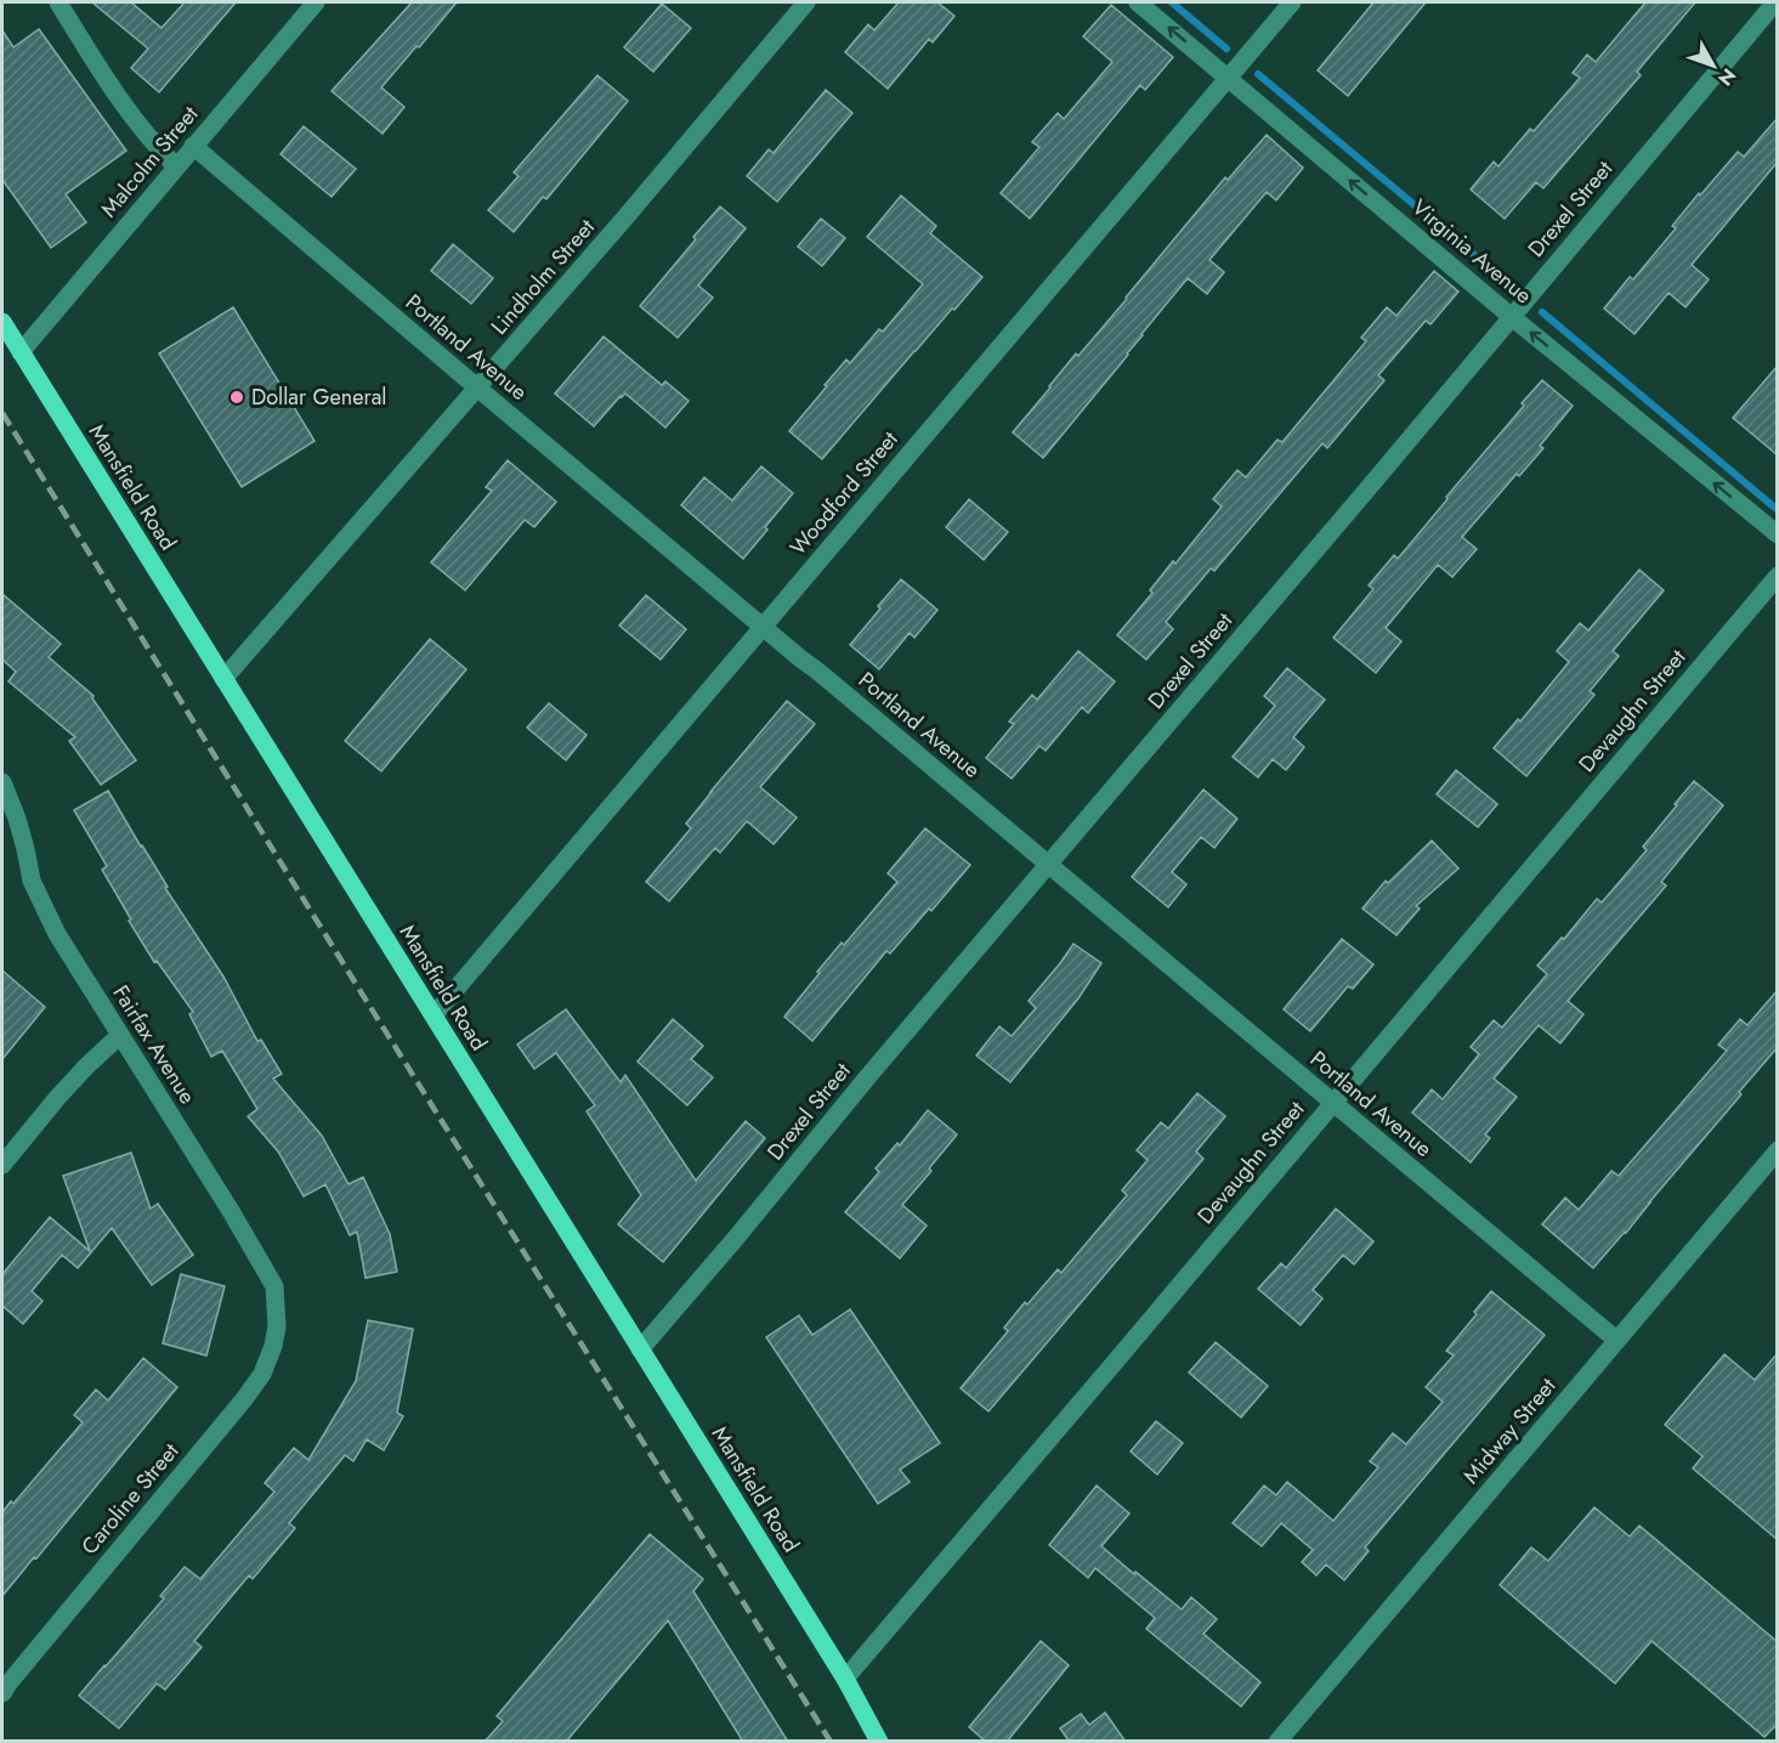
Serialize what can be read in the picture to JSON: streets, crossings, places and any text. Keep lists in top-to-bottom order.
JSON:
{
  "streets": {
    "main road": ["Mansfield Road"],
    "street": [
      "Malcolm Street",
      "Drexel Street",
      "Virginia Avenue",
      "Lindholm Street",
      "Portland Avenue",
      "Woodford Street",
      "Devaughn Street",
      "Fairfax Avenue",
      "Midway Street",
      "Caroline Street"
    ]
  },
  "crossings": [
    ["Malcolm Street", "Portland Avenue"],
    ["Malcolm Street", "Mansfield Road"],
    ["Drexel Street", "Virginia Avenue"],
    ["Drexel Street", "Portland Avenue"],
    ["Drexel Street", "Mansfield Road"],
    ["Virginia Avenue", "Woodford Street"],
    ["Lindholm Street", "Portland Avenue"],
    ["Lindholm Street", "Mansfield Road"],
    ["Portland Avenue", "Woodford Street"],
    ["Portland Avenue", "Devaughn Street"],
    ["Portland Avenue", "Midway Street"],
    ["Mansfield Road", "Woodford Street"],
    ["Mansfield Road", "Devaughn Street"],
    ["Fairfax Avenue", "Caroline Street"]
  ],
  "one_way": ["Virginia Avenue"],
  "places": ["Dollar General"],
  "north": "bottom right"
}
